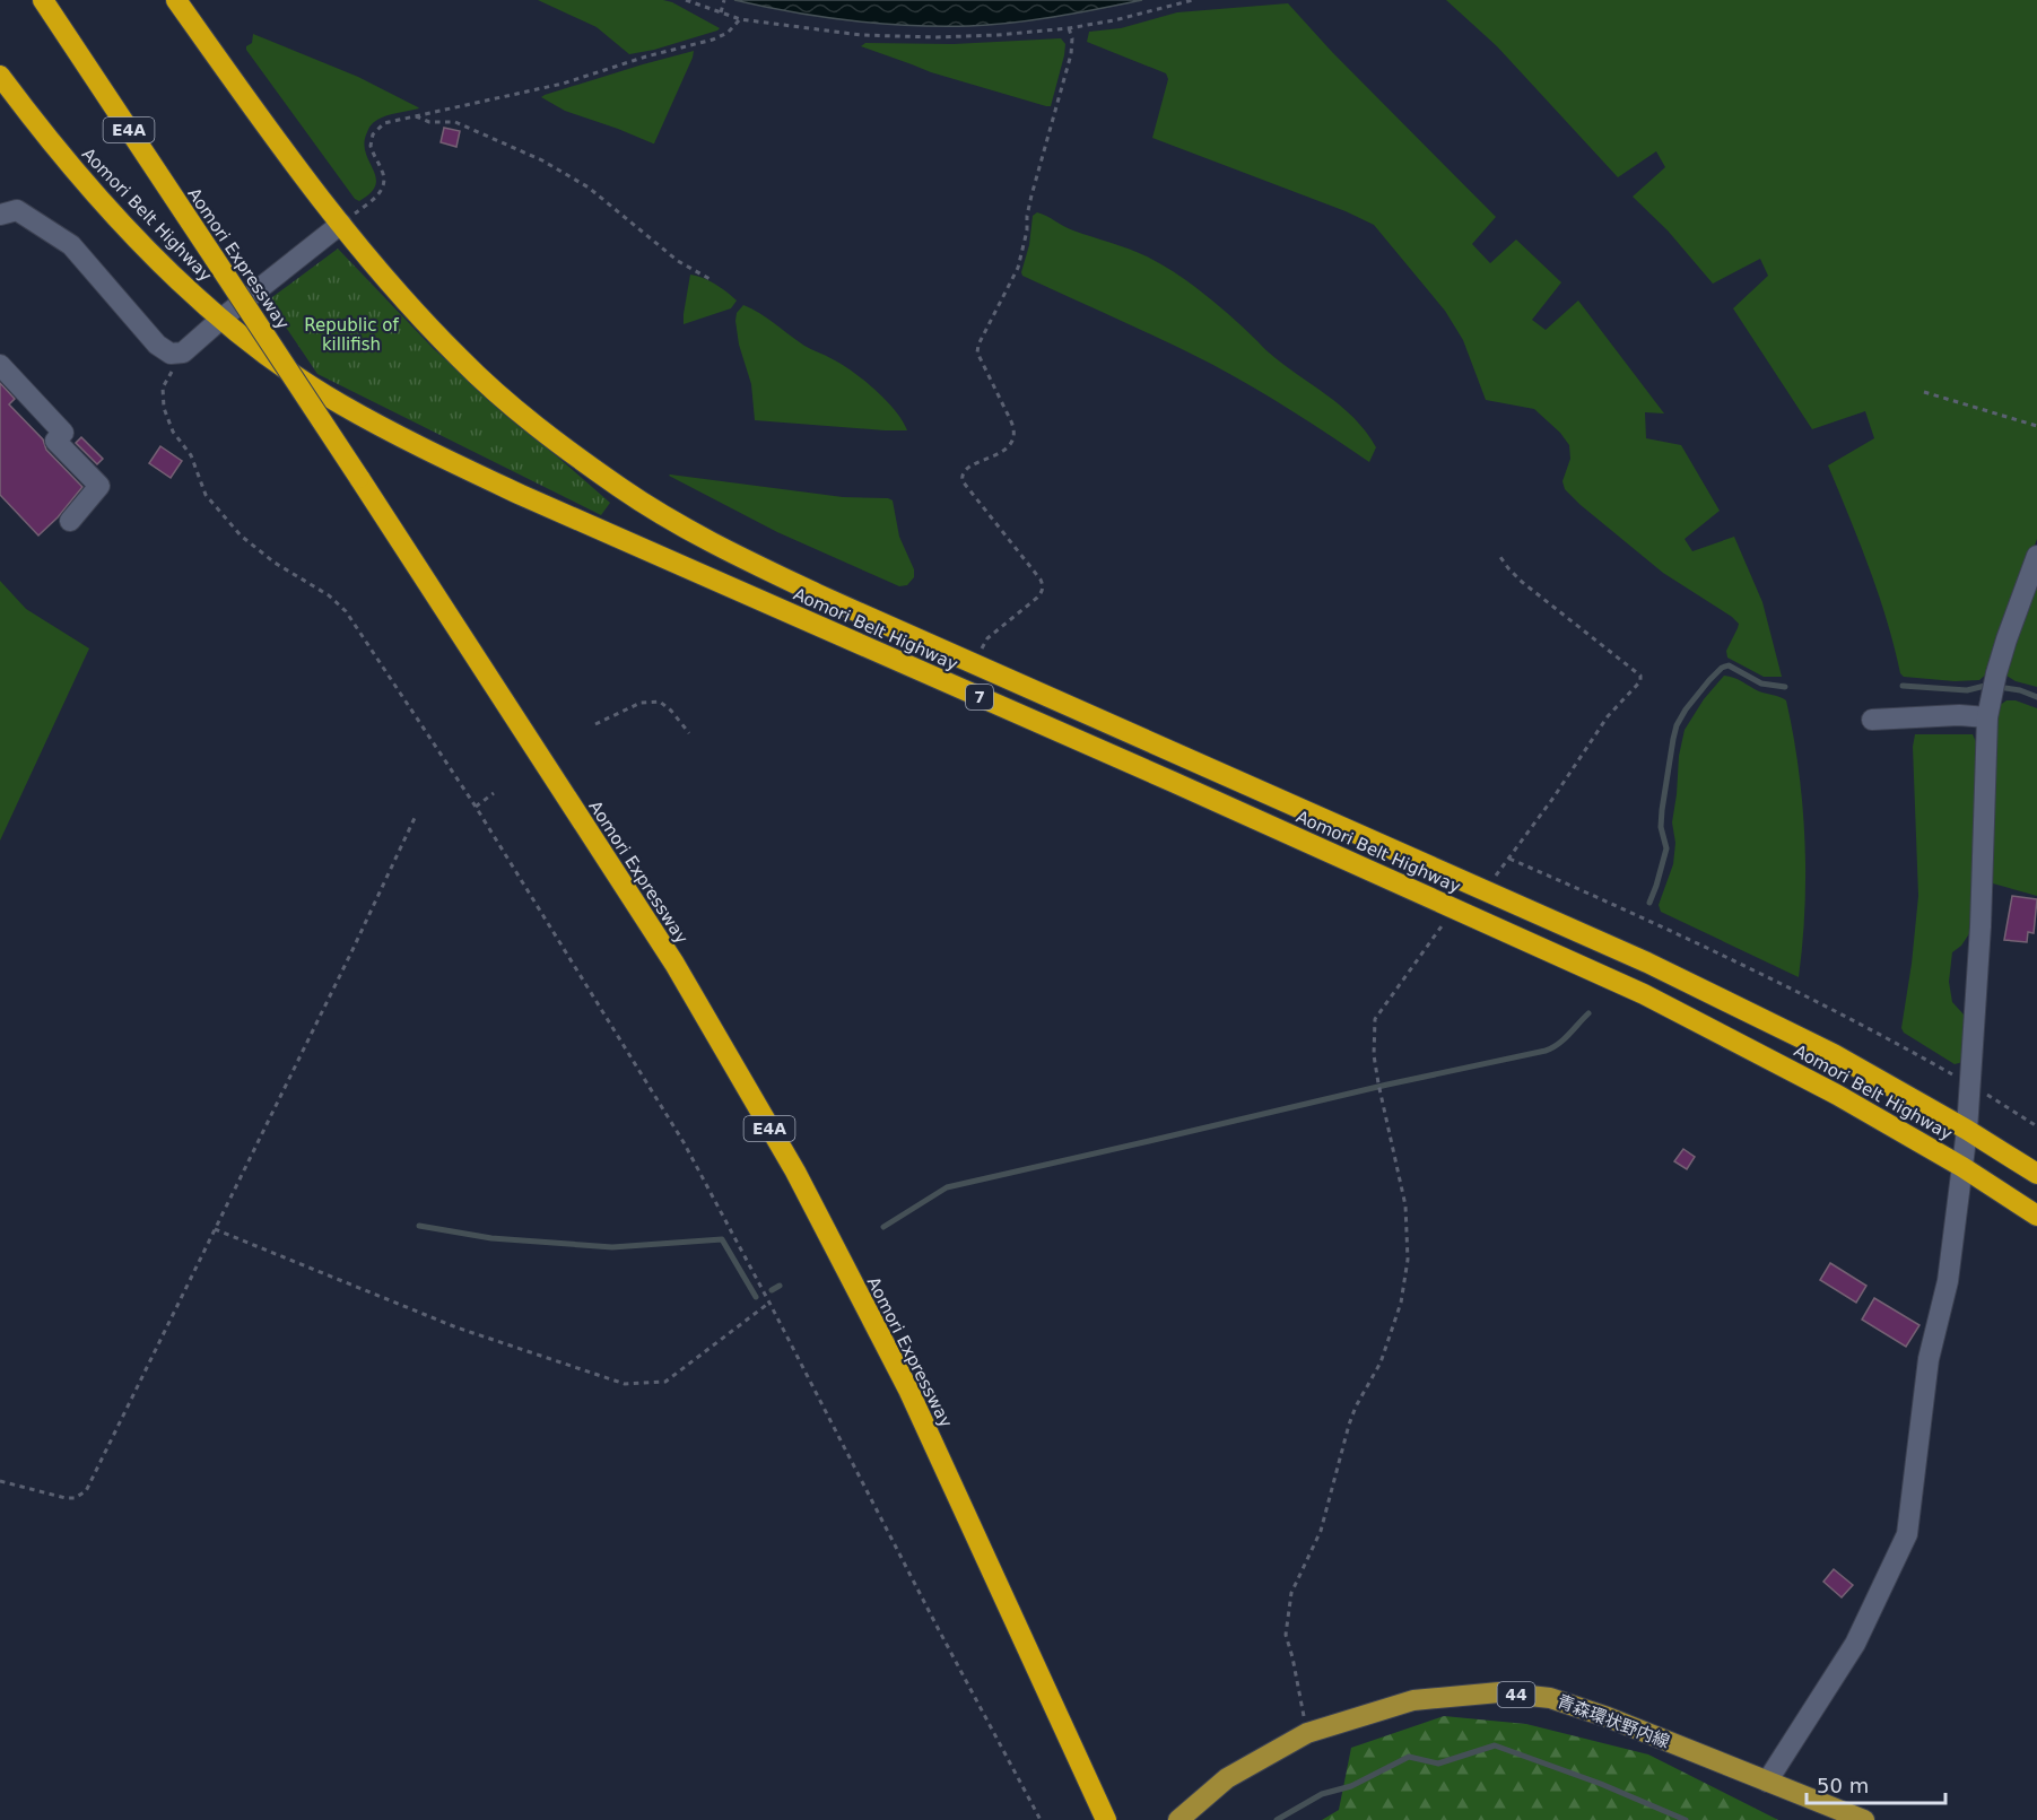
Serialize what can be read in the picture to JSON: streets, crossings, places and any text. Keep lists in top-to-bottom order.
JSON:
{
  "streets": {
    "highway": [
      "E4A",
      "Aomori Belt Highway",
      "Aomori Expressway",
      "7"
    ],
    "main road": ["44", "青森環状野内線"]
  },
  "parks": ["Republic of killifish"],
  "scale_bar": "50 m"
}
